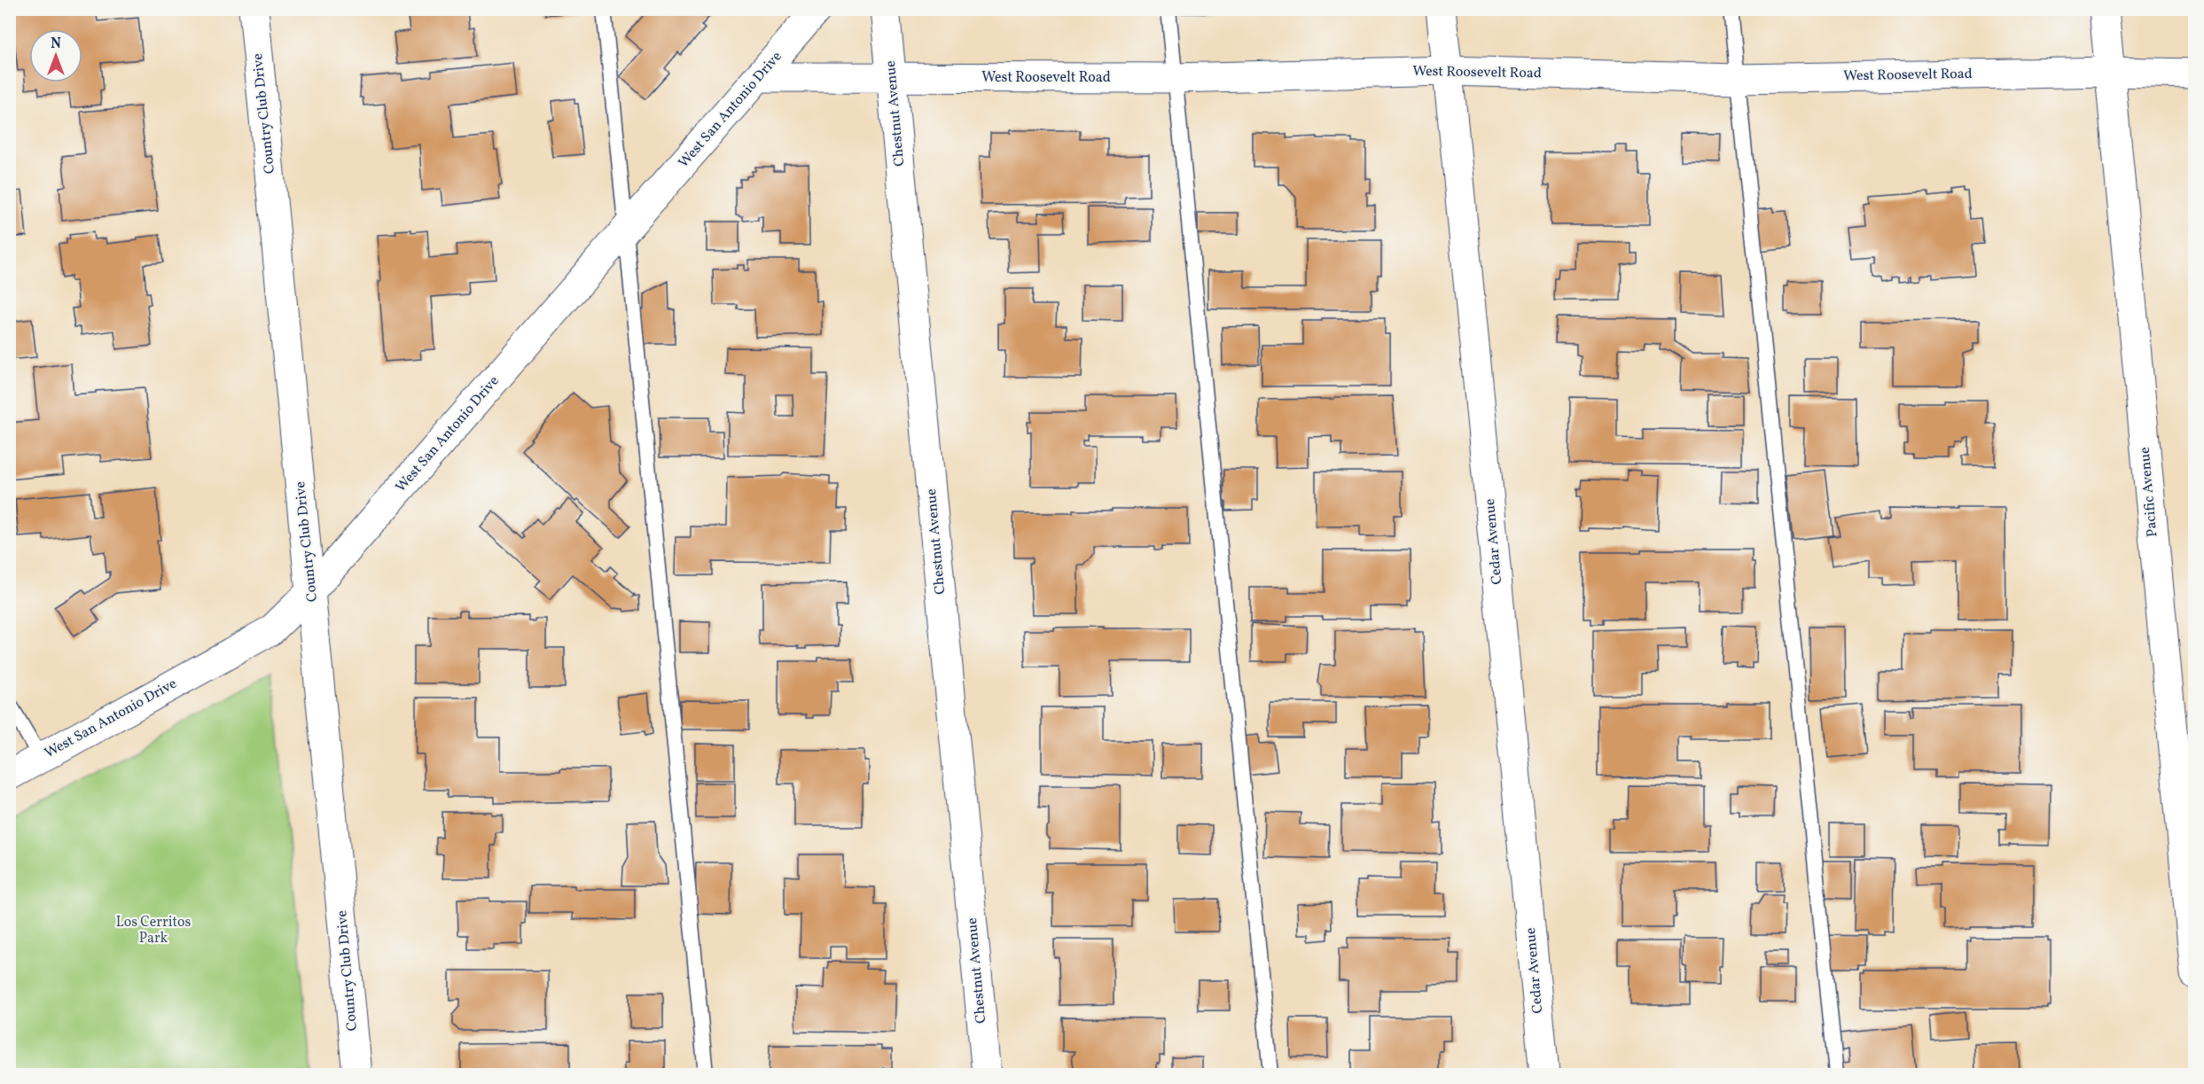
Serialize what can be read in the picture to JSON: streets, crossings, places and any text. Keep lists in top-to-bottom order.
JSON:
{
  "streets": {
    "street": [
      "West Roosevelt Road",
      "West San Antonio Drive",
      "Country Club Drive",
      "Chestnut Avenue",
      "Pacific Avenue",
      "Cedar Avenue"
    ]
  },
  "crossings": [
    ["West Roosevelt Road", "West San Antonio Drive"],
    ["West Roosevelt Road", "Chestnut Avenue"],
    ["West Roosevelt Road", "Pacific Avenue"],
    ["West Roosevelt Road", "Cedar Avenue"],
    ["West San Antonio Drive", "Country Club Drive"]
  ],
  "parks": ["Los Cerritos Park"],
  "north": "top"
}
